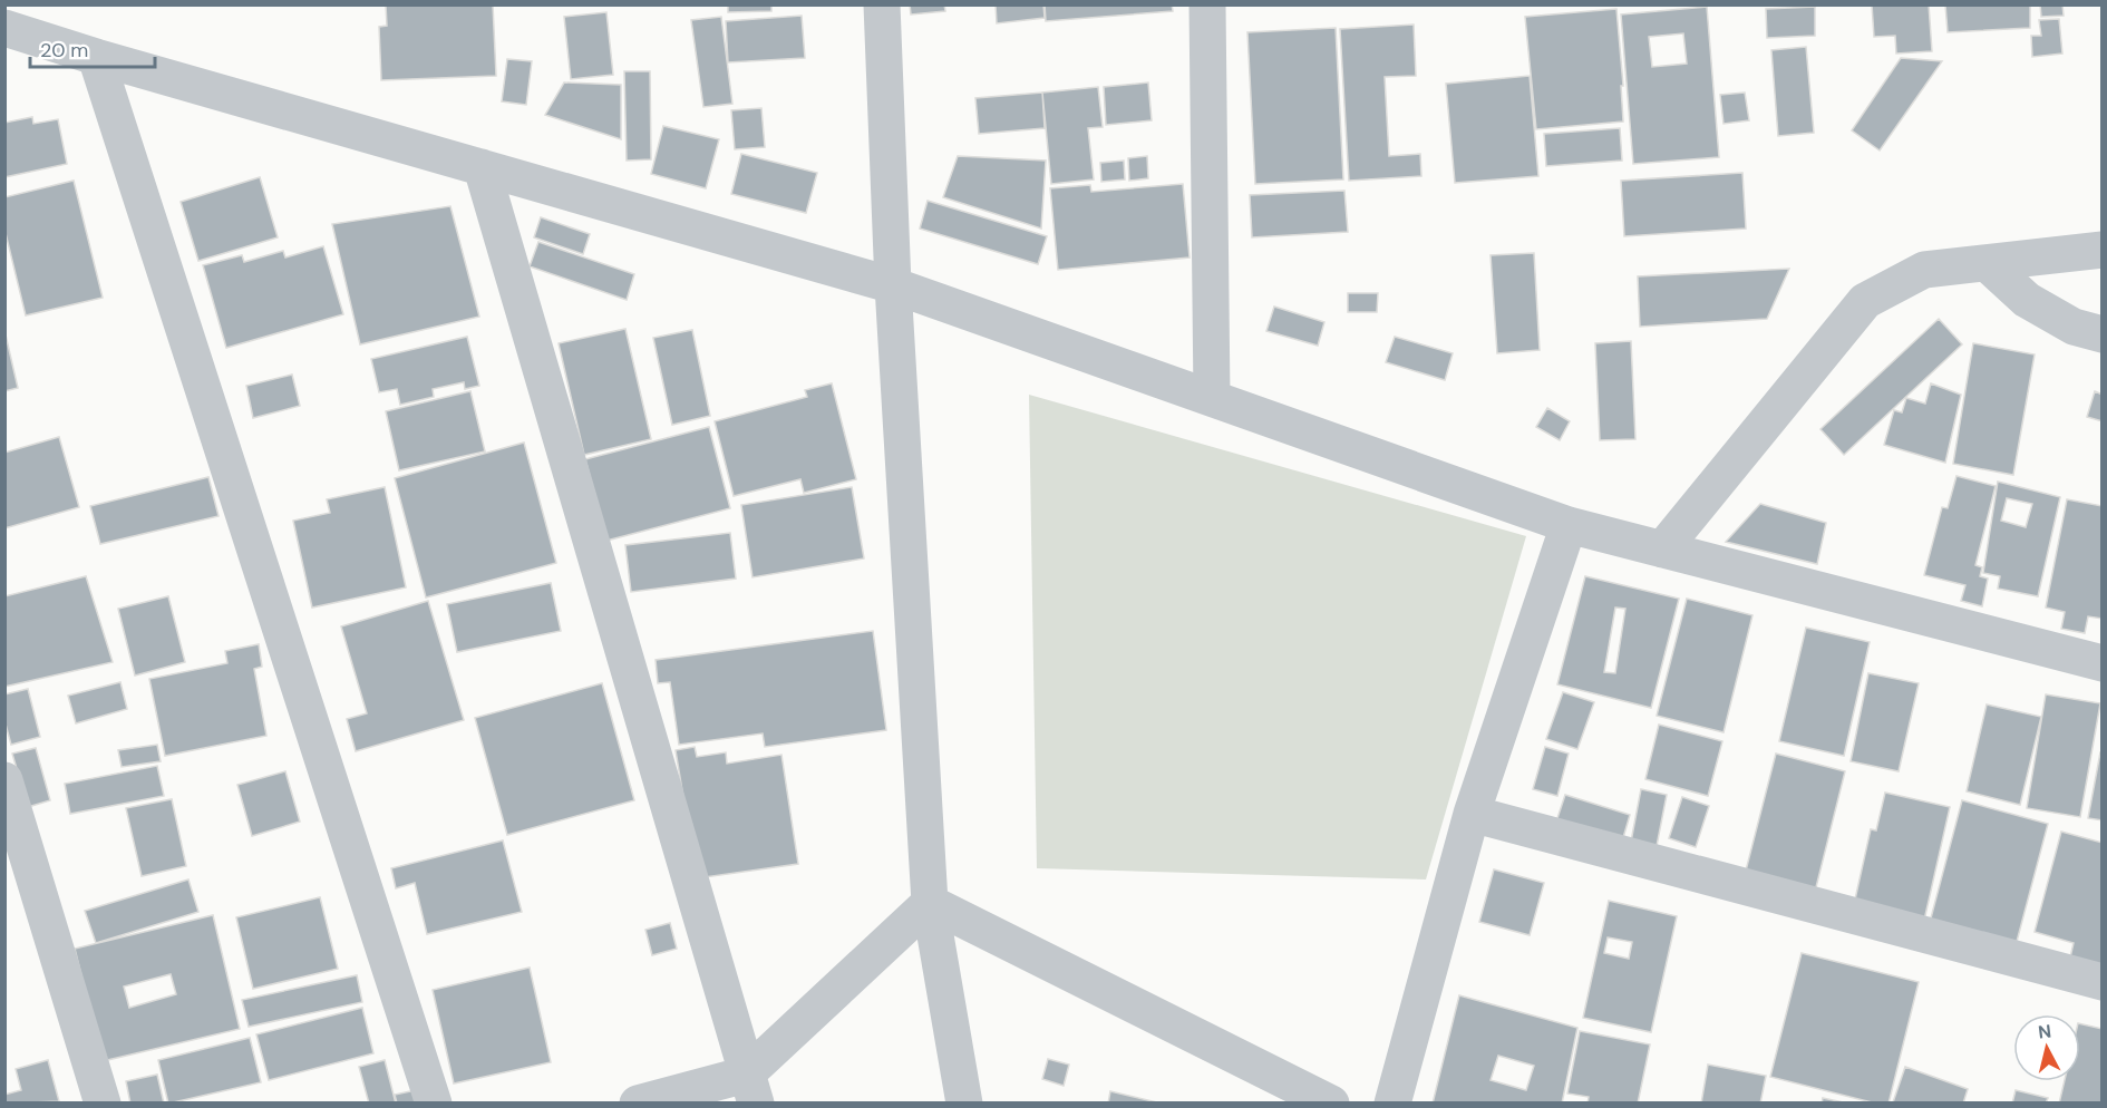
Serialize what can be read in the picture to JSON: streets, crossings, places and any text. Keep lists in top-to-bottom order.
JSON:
{
  "scale_bar": "20 m",
  "north": "top"
}
